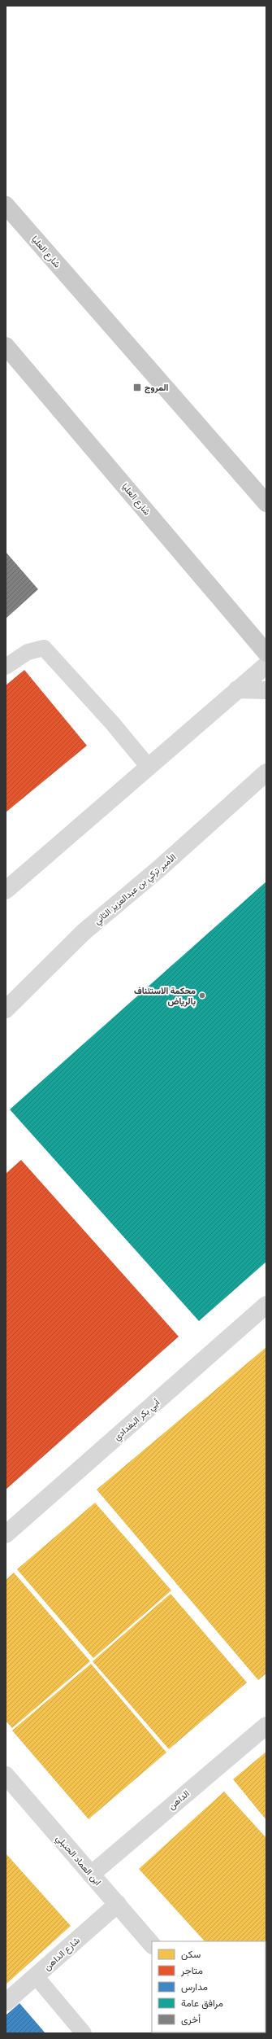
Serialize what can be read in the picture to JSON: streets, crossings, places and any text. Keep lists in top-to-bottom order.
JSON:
{
  "streets": {
    "main road": ["شارع العليا"],
    "street": [
      "الأمير تركي بن عبدالعزيز الثاني",
      "أبي بكر البغدادي",
      "الداهن",
      "ابن العماد الحنبلي",
      "شارع الداهن"
    ]
  },
  "crossings": [
    ["الداهن", "ابن العماد الحنبلي"],
    ["ابن العماد الحنبلي", "شارع الداهن"]
  ],
  "places": {
    "transit": ["المروج"],
    "other": ["محكمة الاستئناف بالرياض"]
  },
  "legend": [
    "سكن",
    "متاجر",
    "مدارس",
    "مرافق عامة",
    "أخرى"
  ]
}
